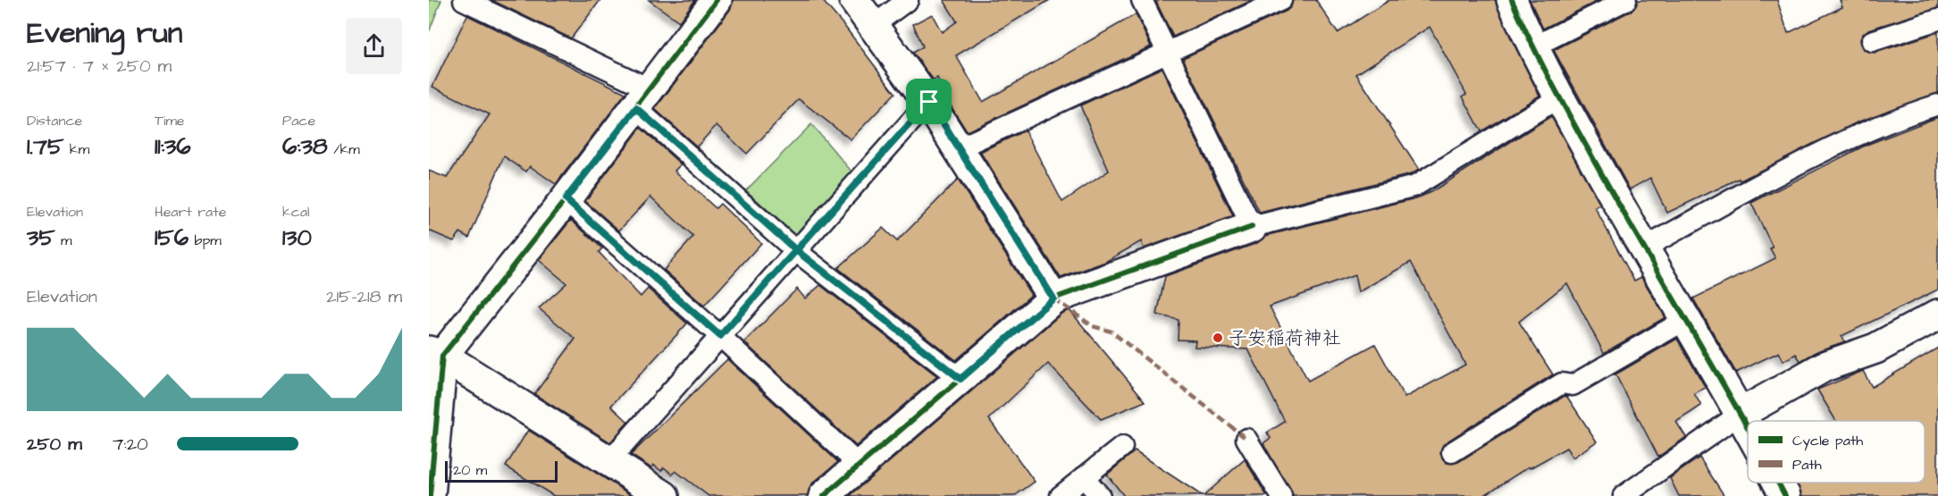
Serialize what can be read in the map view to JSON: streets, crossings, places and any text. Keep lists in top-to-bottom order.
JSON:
{
  "places": ["子安稲荷神社"],
  "legend": ["Cycle path", "Path"],
  "scale_bar": "20 m",
  "page": {
    "heading": ["Evening run", "21:57 · 7 × 250 m"],
    "stats": [
      ["Distance", "1.75 km"],
      ["Time", "11:36"],
      ["Pace", "6:38 /km"],
      ["Elevation", "35 m"],
      ["Heart rate", "156 bpm"],
      ["kcal", "130"]
    ],
    "chart": ["Elevation", "215–218 m"],
    "list": [
      {
        "name": "250 m",
        "note": "7:20"
      }
    ],
    "scale": "20 m"
  }
}
